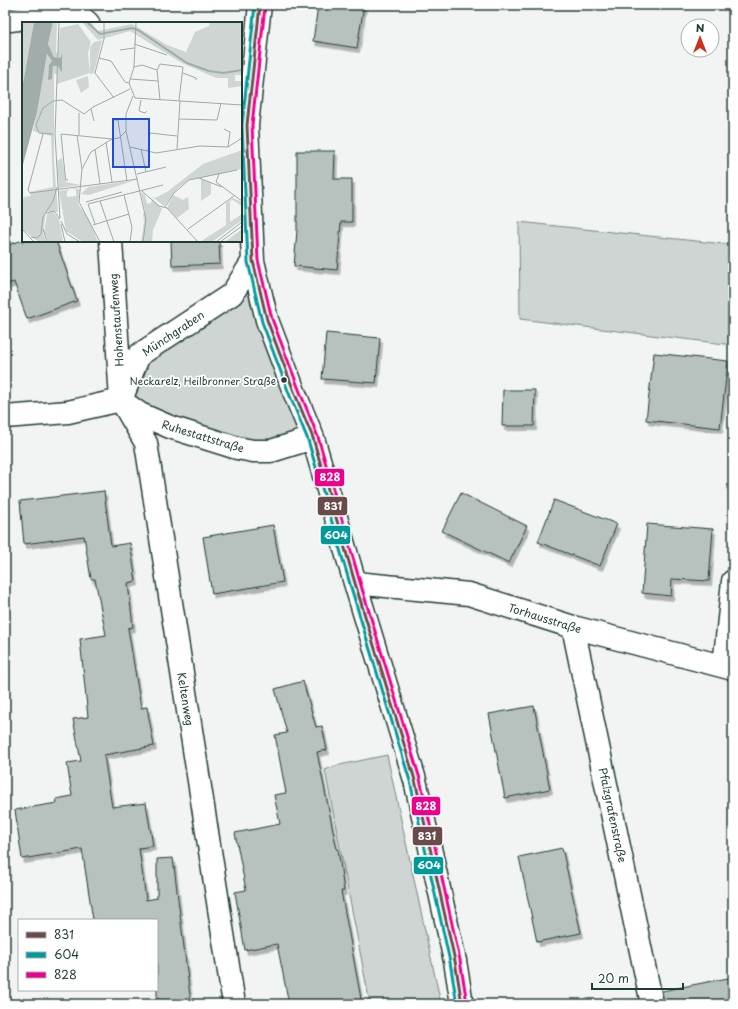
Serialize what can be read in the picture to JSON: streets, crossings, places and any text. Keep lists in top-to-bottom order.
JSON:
{
  "streets": {
    "street": [
      "Hohenstaufenweg",
      "Münchgraben",
      "Ruhestattstraße",
      "Torhausstraße",
      "Keltenweg",
      "Pfalzgrafenstraße"
    ]
  },
  "crossings": [
    ["Hohenstaufenweg", "Münchgraben"],
    ["Hohenstaufenweg", "Ruhestattstraße"],
    ["Hohenstaufenweg", "Keltenweg"],
    ["Münchgraben", "Ruhestattstraße"],
    ["Münchgraben", "Keltenweg"],
    ["Ruhestattstraße", "Keltenweg"],
    ["Torhausstraße", "Pfalzgrafenstraße"]
  ],
  "places": ["Neckarelz, Heilbronner Straße"],
  "lines": ["transit line 831", "transit line 604", "transit line 828"],
  "legend": ["831", "604", "828"],
  "scale_bar": "20 m",
  "north": "top"
}
